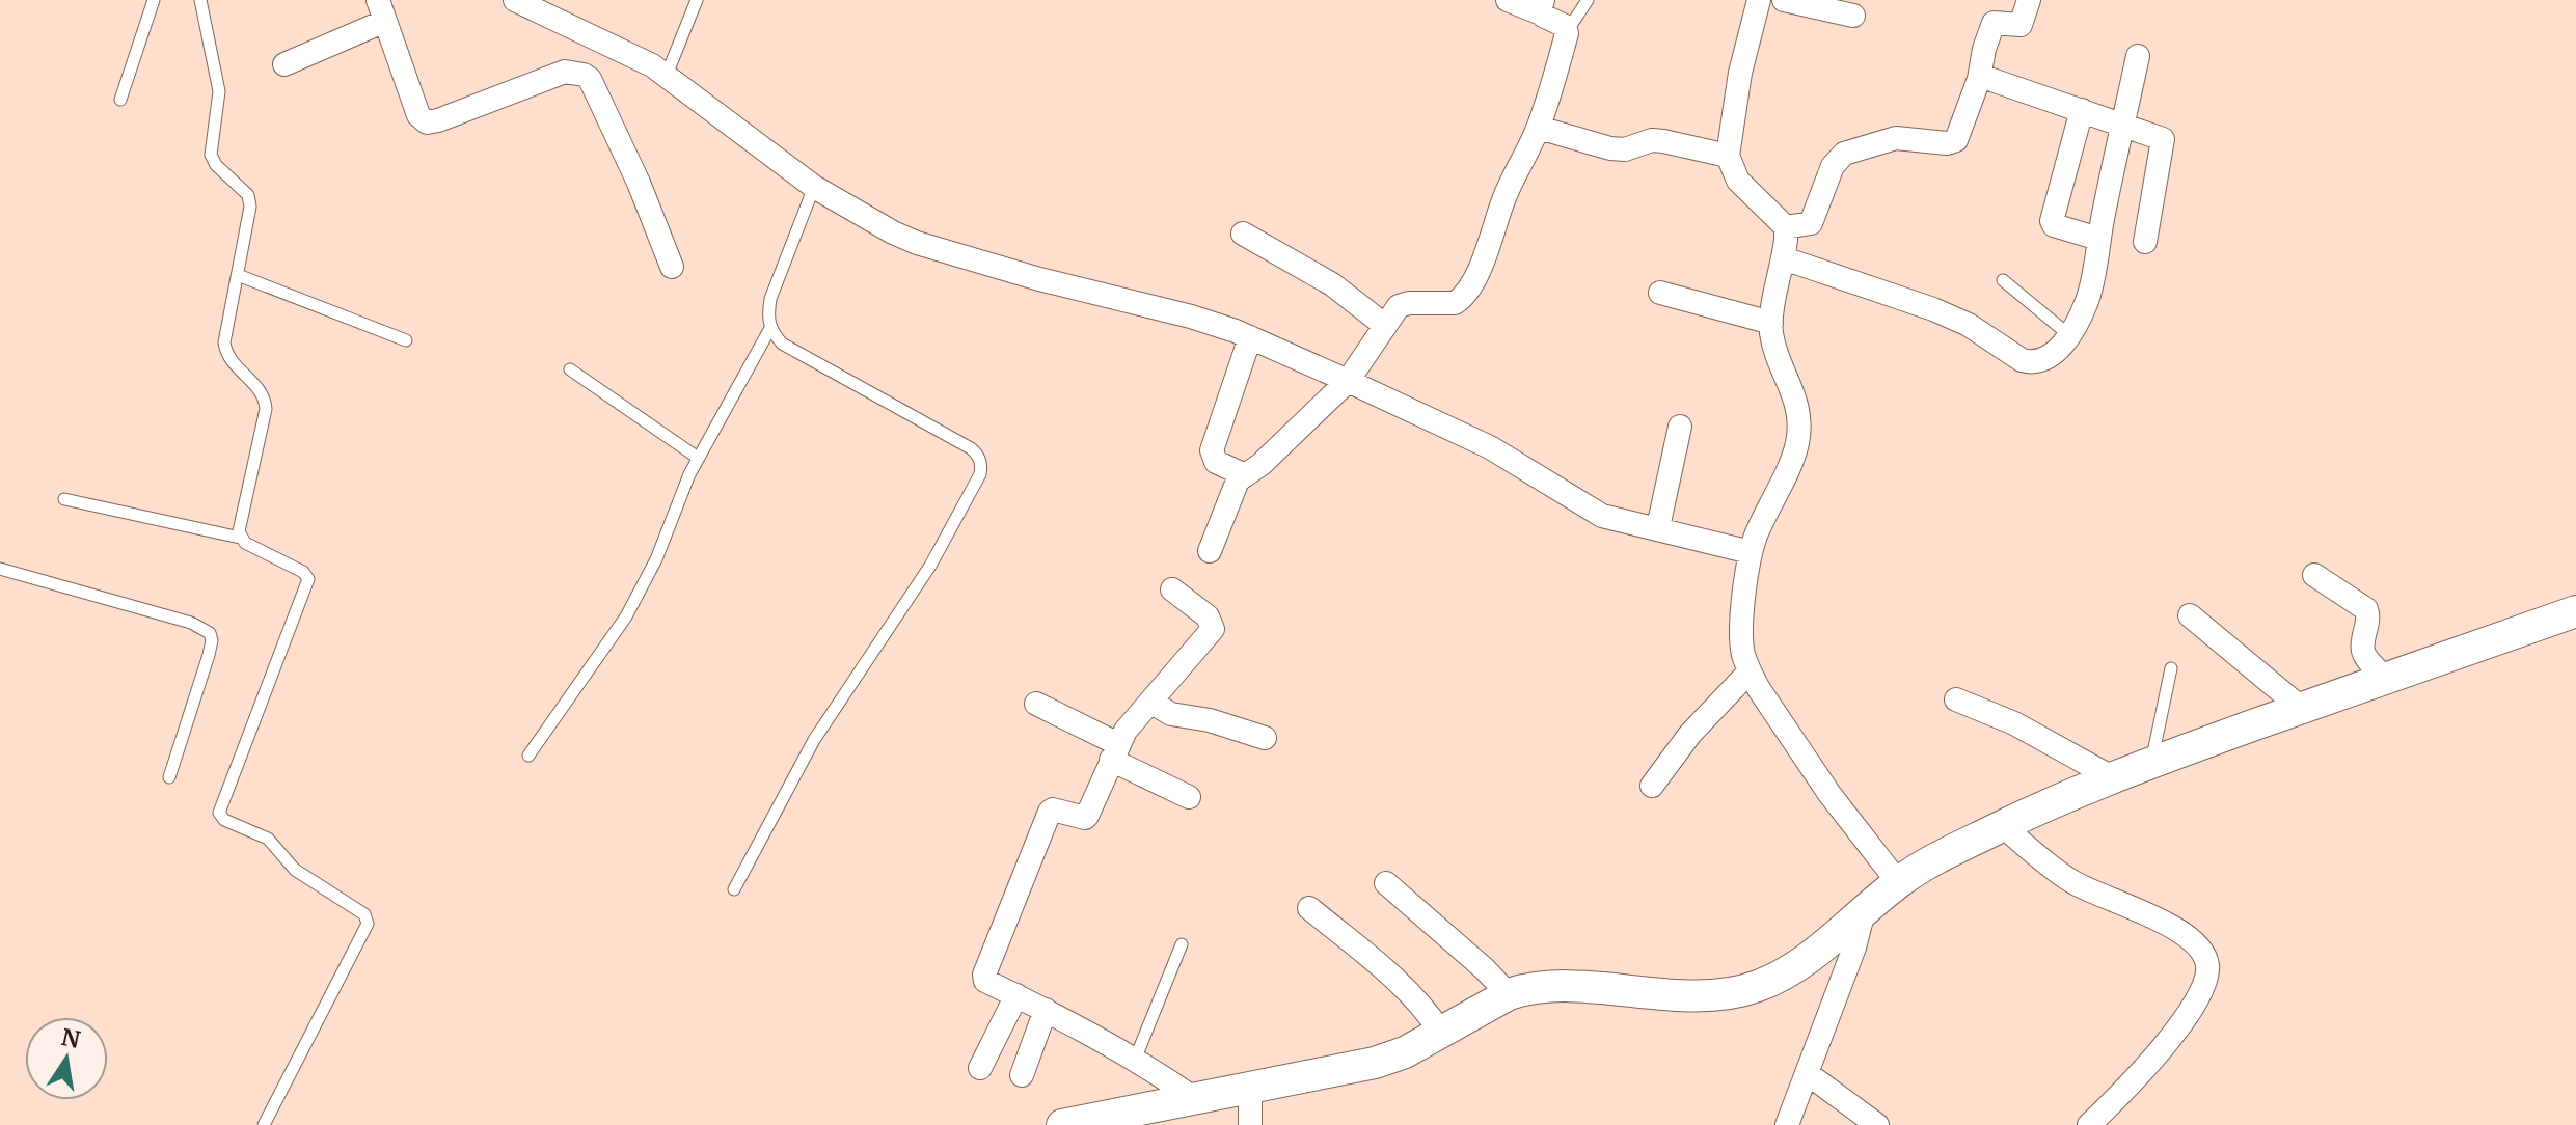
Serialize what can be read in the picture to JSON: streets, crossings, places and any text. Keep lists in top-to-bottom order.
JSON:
{
  "north": "top"
}
